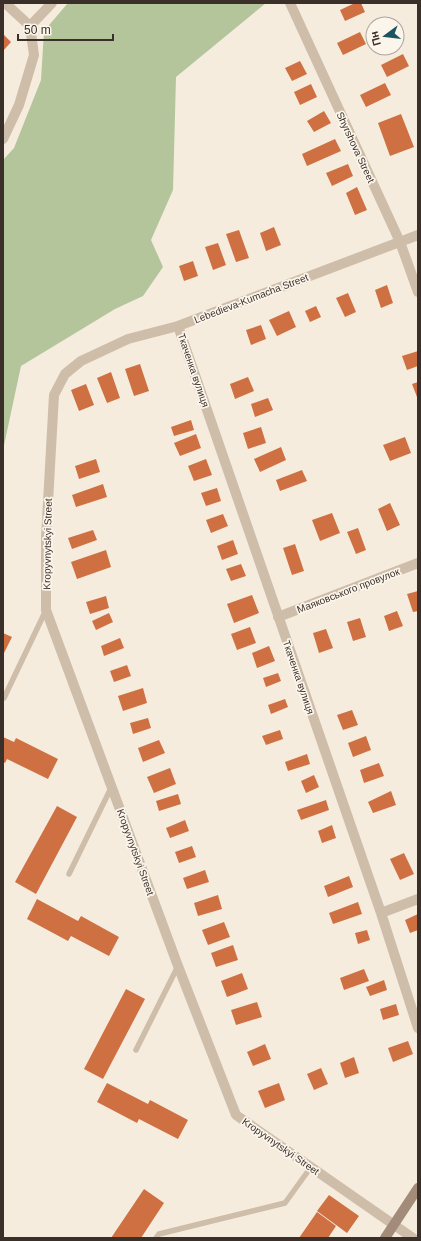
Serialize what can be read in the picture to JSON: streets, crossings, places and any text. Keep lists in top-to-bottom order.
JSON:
{
  "streets": {
    "street": [
      "Shyrshova Street",
      "Lebedieva-Kumacha Street",
      "Ткаченка вулиця",
      "Kropyvnytskyi Street",
      "Маяковського провулок"
    ]
  },
  "crossings": [
    ["Shyrshova Street", "Lebedieva-Kumacha Street"],
    ["Lebedieva-Kumacha Street", "Ткаченка вулиця"],
    ["Lebedieva-Kumacha Street", "Kropyvnytskyi Street"],
    ["Ткаченка вулиця", "Маяковського провулок"]
  ],
  "scale_bar": "50 m",
  "north": "left"
}
